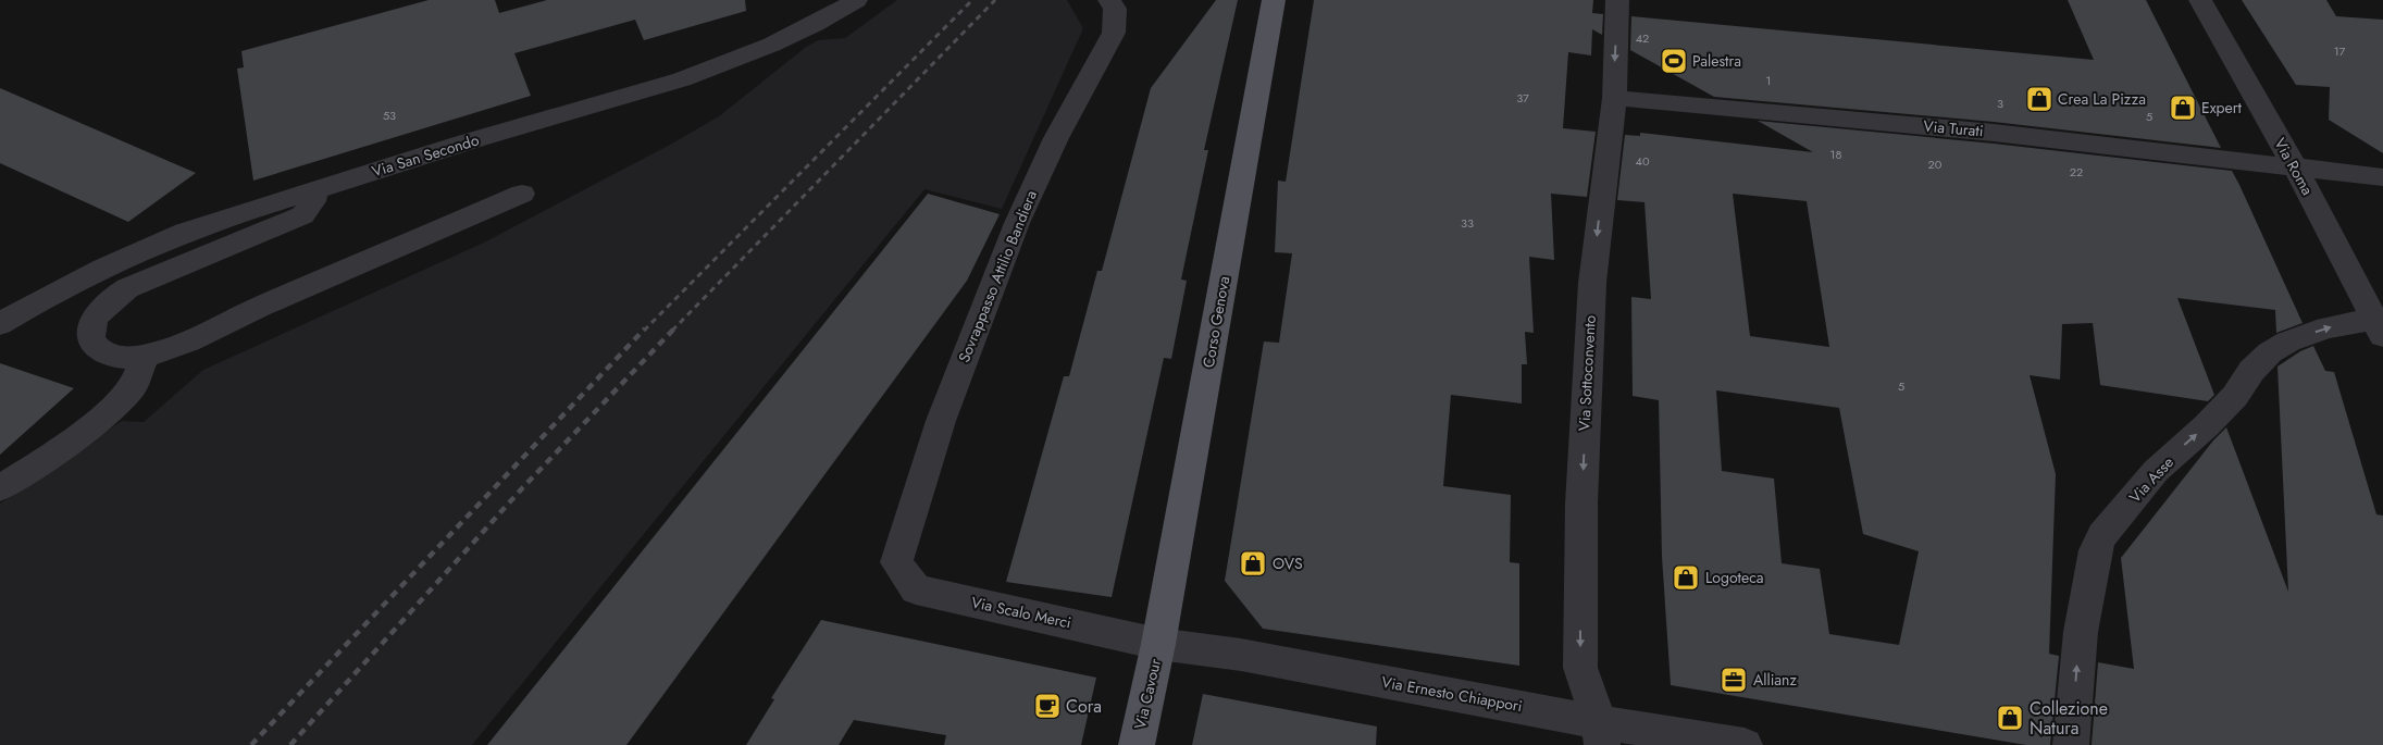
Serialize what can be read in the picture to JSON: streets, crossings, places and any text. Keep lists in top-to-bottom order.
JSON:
{
  "streets": {
    "main road": ["Corso Genova", "Via Cavour"],
    "street": [
      "Via Turati",
      "Via San Secondo",
      "Via Roma",
      "Sovrappasso Attilio Bandiera",
      "Via Sottoconvento",
      "Via Asse",
      "Via Scalo Merci",
      "Via Ernesto Chiappori"
    ]
  },
  "crossings": [
    ["Via Turati", "Via Roma"],
    ["Via Turati", "Via Sottoconvento"],
    ["Via Roma", "Via Asse"],
    ["Sovrappasso Attilio Bandiera", "Via Scalo Merci"],
    ["Corso Genova", "Via Scalo Merci"],
    ["Corso Genova", "Via Cavour"],
    ["Corso Genova", "Via Ernesto Chiappori"],
    ["Via Sottoconvento", "Via Ernesto Chiappori"],
    ["Via Scalo Merci", "Via Cavour"],
    ["Via Scalo Merci", "Via Ernesto Chiappori"],
    ["Via Cavour", "Via Ernesto Chiappori"]
  ],
  "one_way": ["Via Sottoconvento", "Via Asse"],
  "places": {
    "sports": ["Palestra"],
    "shop": [
      "Crea La Pizza",
      "Expert",
      "OVS",
      "Logoteca",
      "Collezione Natura"
    ],
    "office": ["Allianz"],
    "cafe": ["Cora"]
  },
  "house_numbers": [
    "42",
    "17",
    "1",
    "37",
    "3",
    "53",
    "5",
    "18",
    "40",
    "20",
    "22",
    "33",
    "5"
  ]
}
